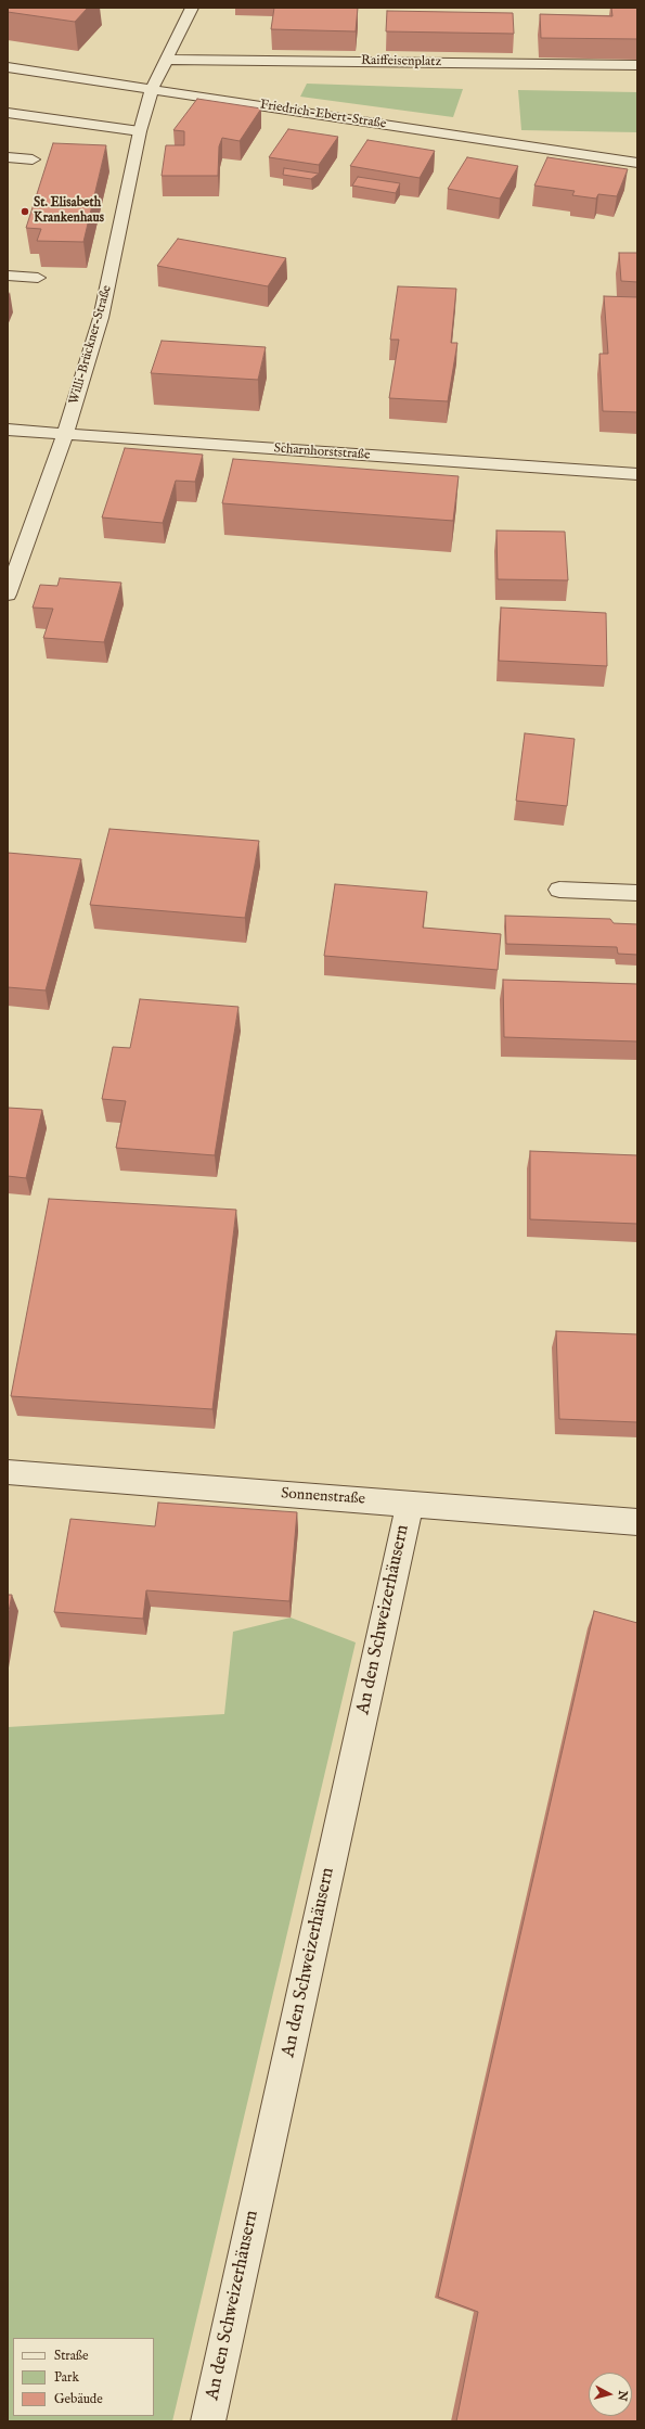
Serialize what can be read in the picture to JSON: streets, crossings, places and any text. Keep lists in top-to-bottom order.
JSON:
{
  "streets": {
    "street": [
      "Raiffeisenplatz",
      "Friedrich-Ebert-Straße",
      "Willi-Brückner-Straße",
      "Scharnhorststraße",
      "Sonnenstraße",
      "An den Schweizerhäusern"
    ]
  },
  "crossings": [
    ["Raiffeisenplatz", "Willi-Brückner-Straße"],
    ["Friedrich-Ebert-Straße", "Willi-Brückner-Straße"],
    ["Willi-Brückner-Straße", "Scharnhorststraße"],
    ["Sonnenstraße", "An den Schweizerhäusern"]
  ],
  "places": ["St. Elisabeth Krankenhaus"],
  "legend": ["Straße", "Park", "Gebäude"],
  "north": "right"
}
